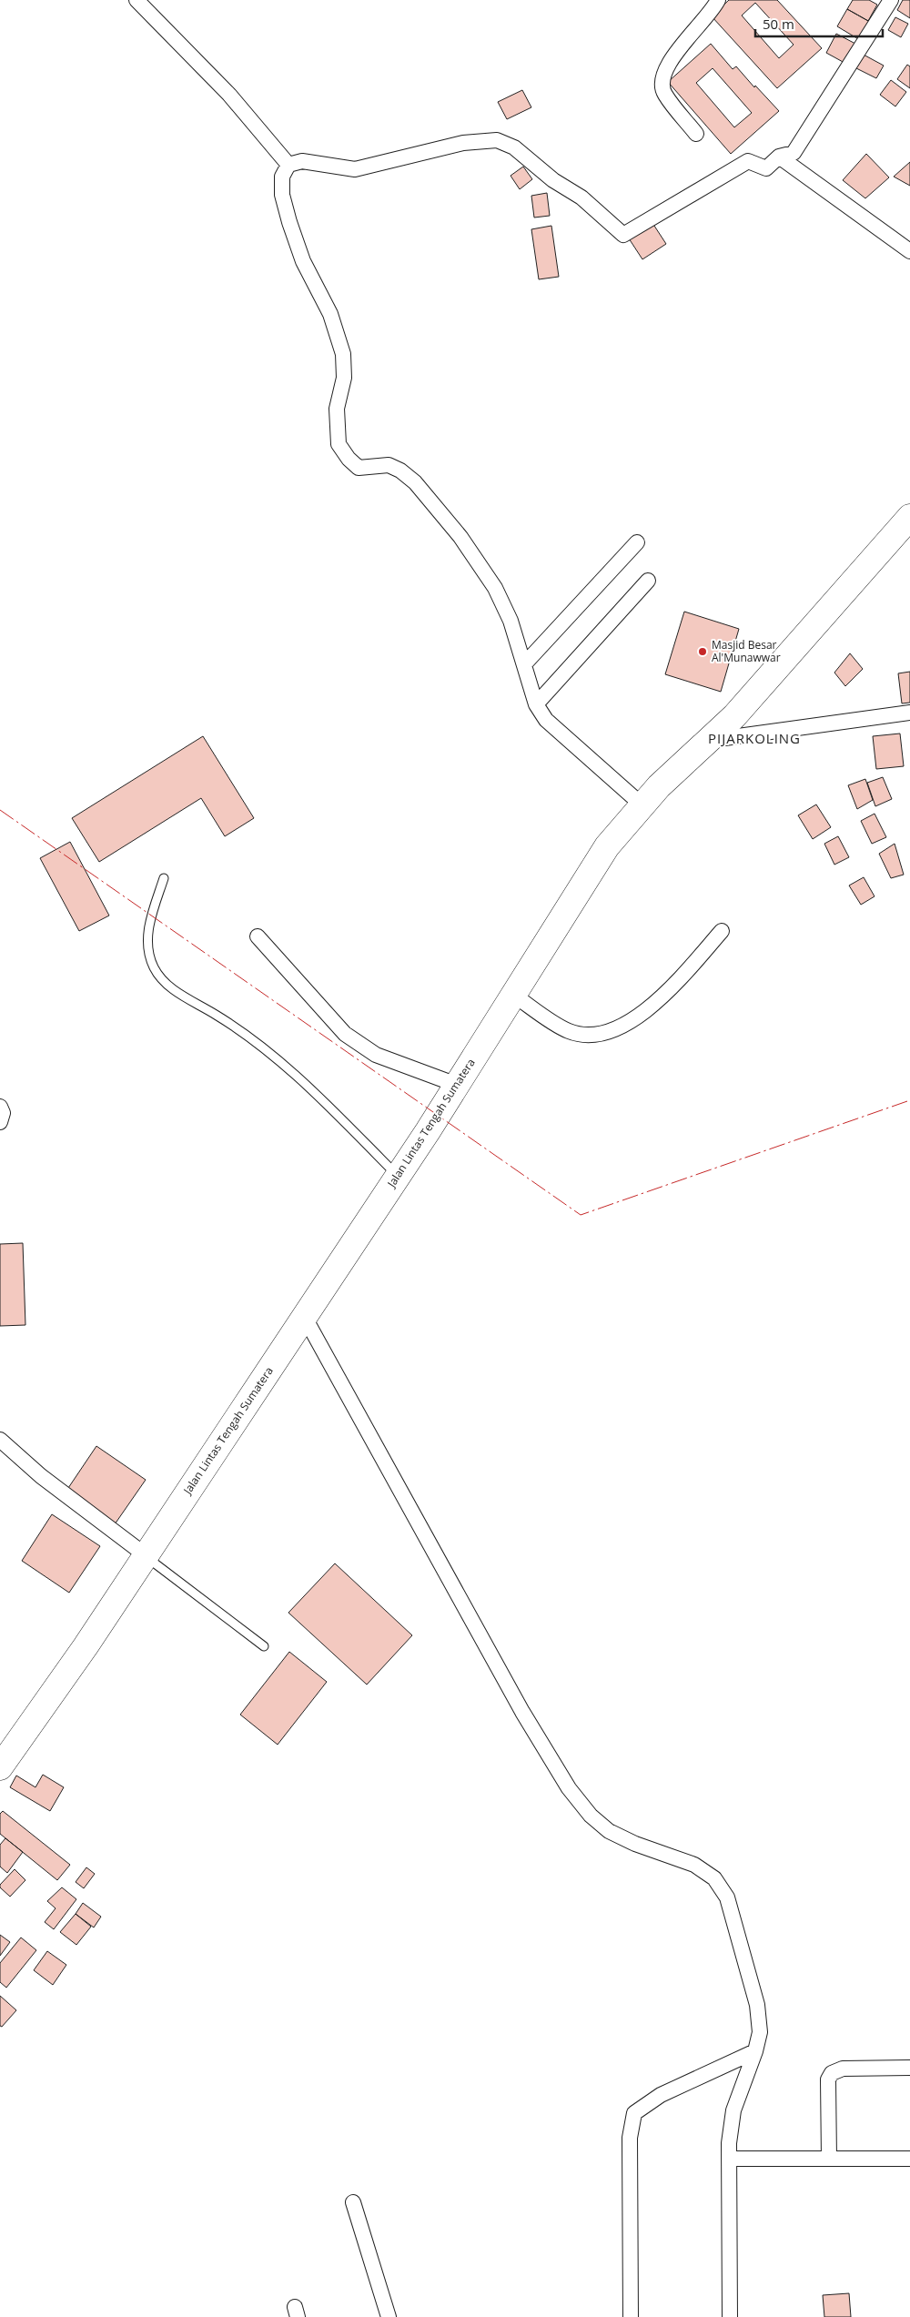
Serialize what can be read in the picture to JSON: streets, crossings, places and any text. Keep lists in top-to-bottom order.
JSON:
{
  "streets": {
    "highway": ["Jalan Lintas Tengah Sumatera"]
  },
  "districts": ["PIJARKOLING"],
  "places": ["Masjid Besar Al'Munawwar"],
  "scale_bar": "50 m"
}
